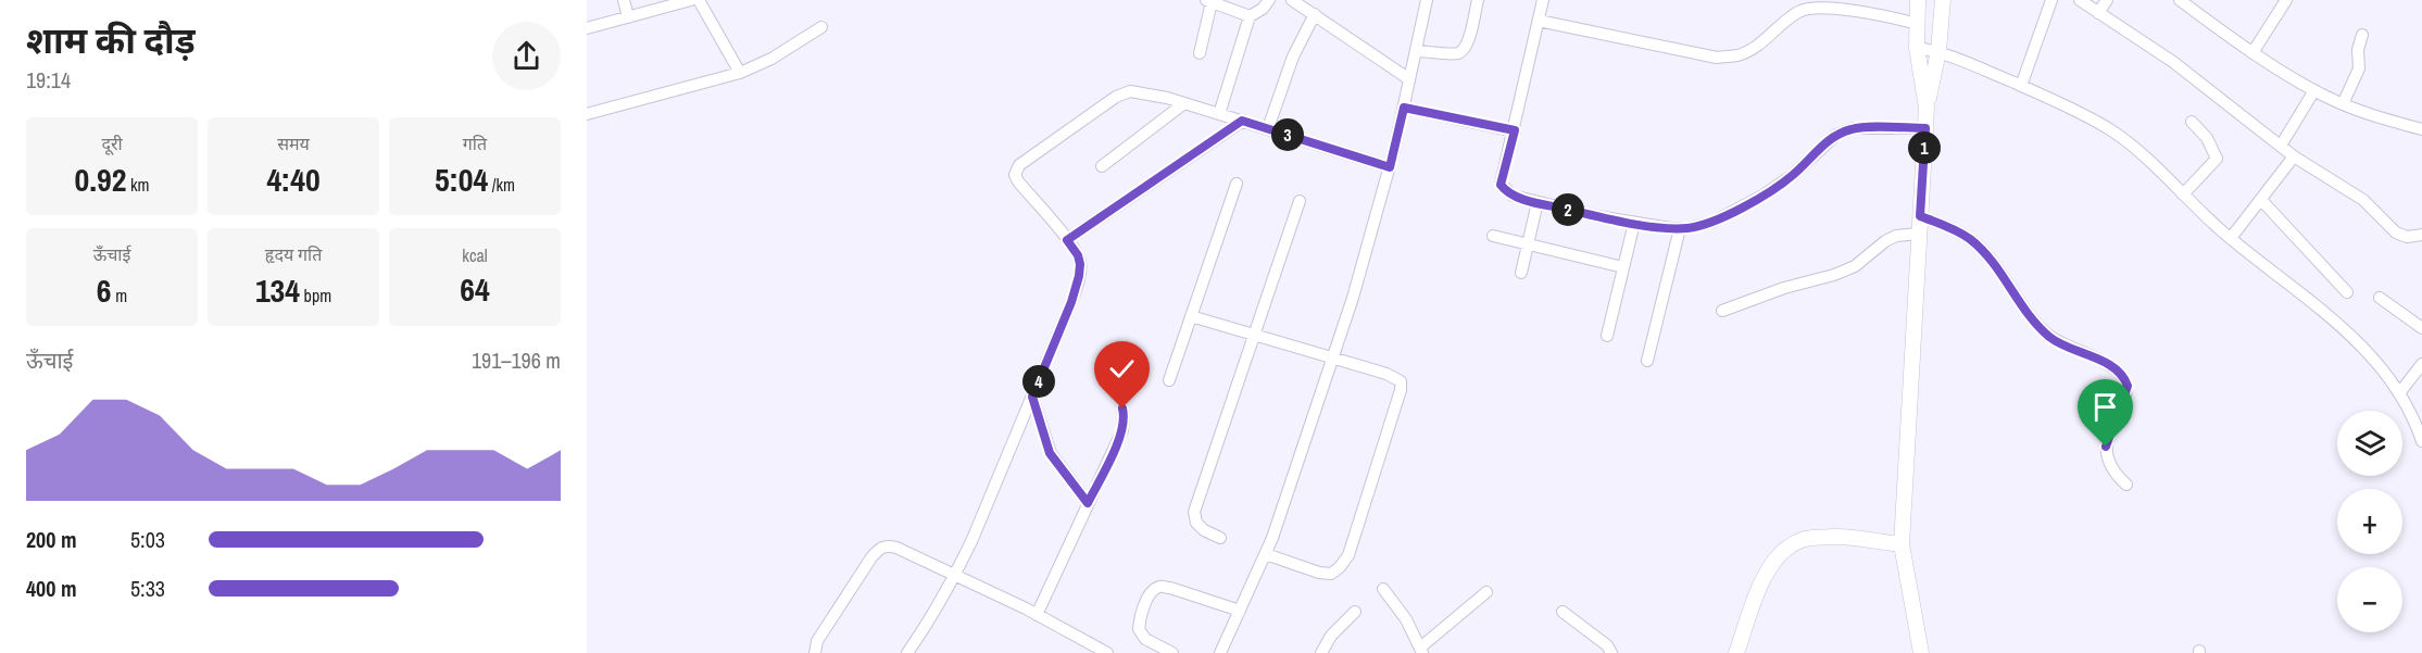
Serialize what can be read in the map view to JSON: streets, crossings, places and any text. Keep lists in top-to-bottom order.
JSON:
{
  "page": {
    "heading": ["शाम की दौड़", "19:14"],
    "stats": [
      ["दूरी", "0.92 km"],
      ["समय", "4:40"],
      ["गति", "5:04 /km"],
      ["ऊँचाई", "6 m"],
      ["हृदय गति", "134 bpm"],
      ["kcal", "64"]
    ],
    "pins": [
      "3",
      "1",
      "2",
      "4"
    ],
    "chart": ["ऊँचाई", "191–196 m"],
    "map_buttons": ["+", "−"],
    "list": [
      {
        "name": "200 m",
        "note": "5:03"
      },
      {
        "name": "400 m",
        "note": "5:33"
      }
    ]
  }
}
